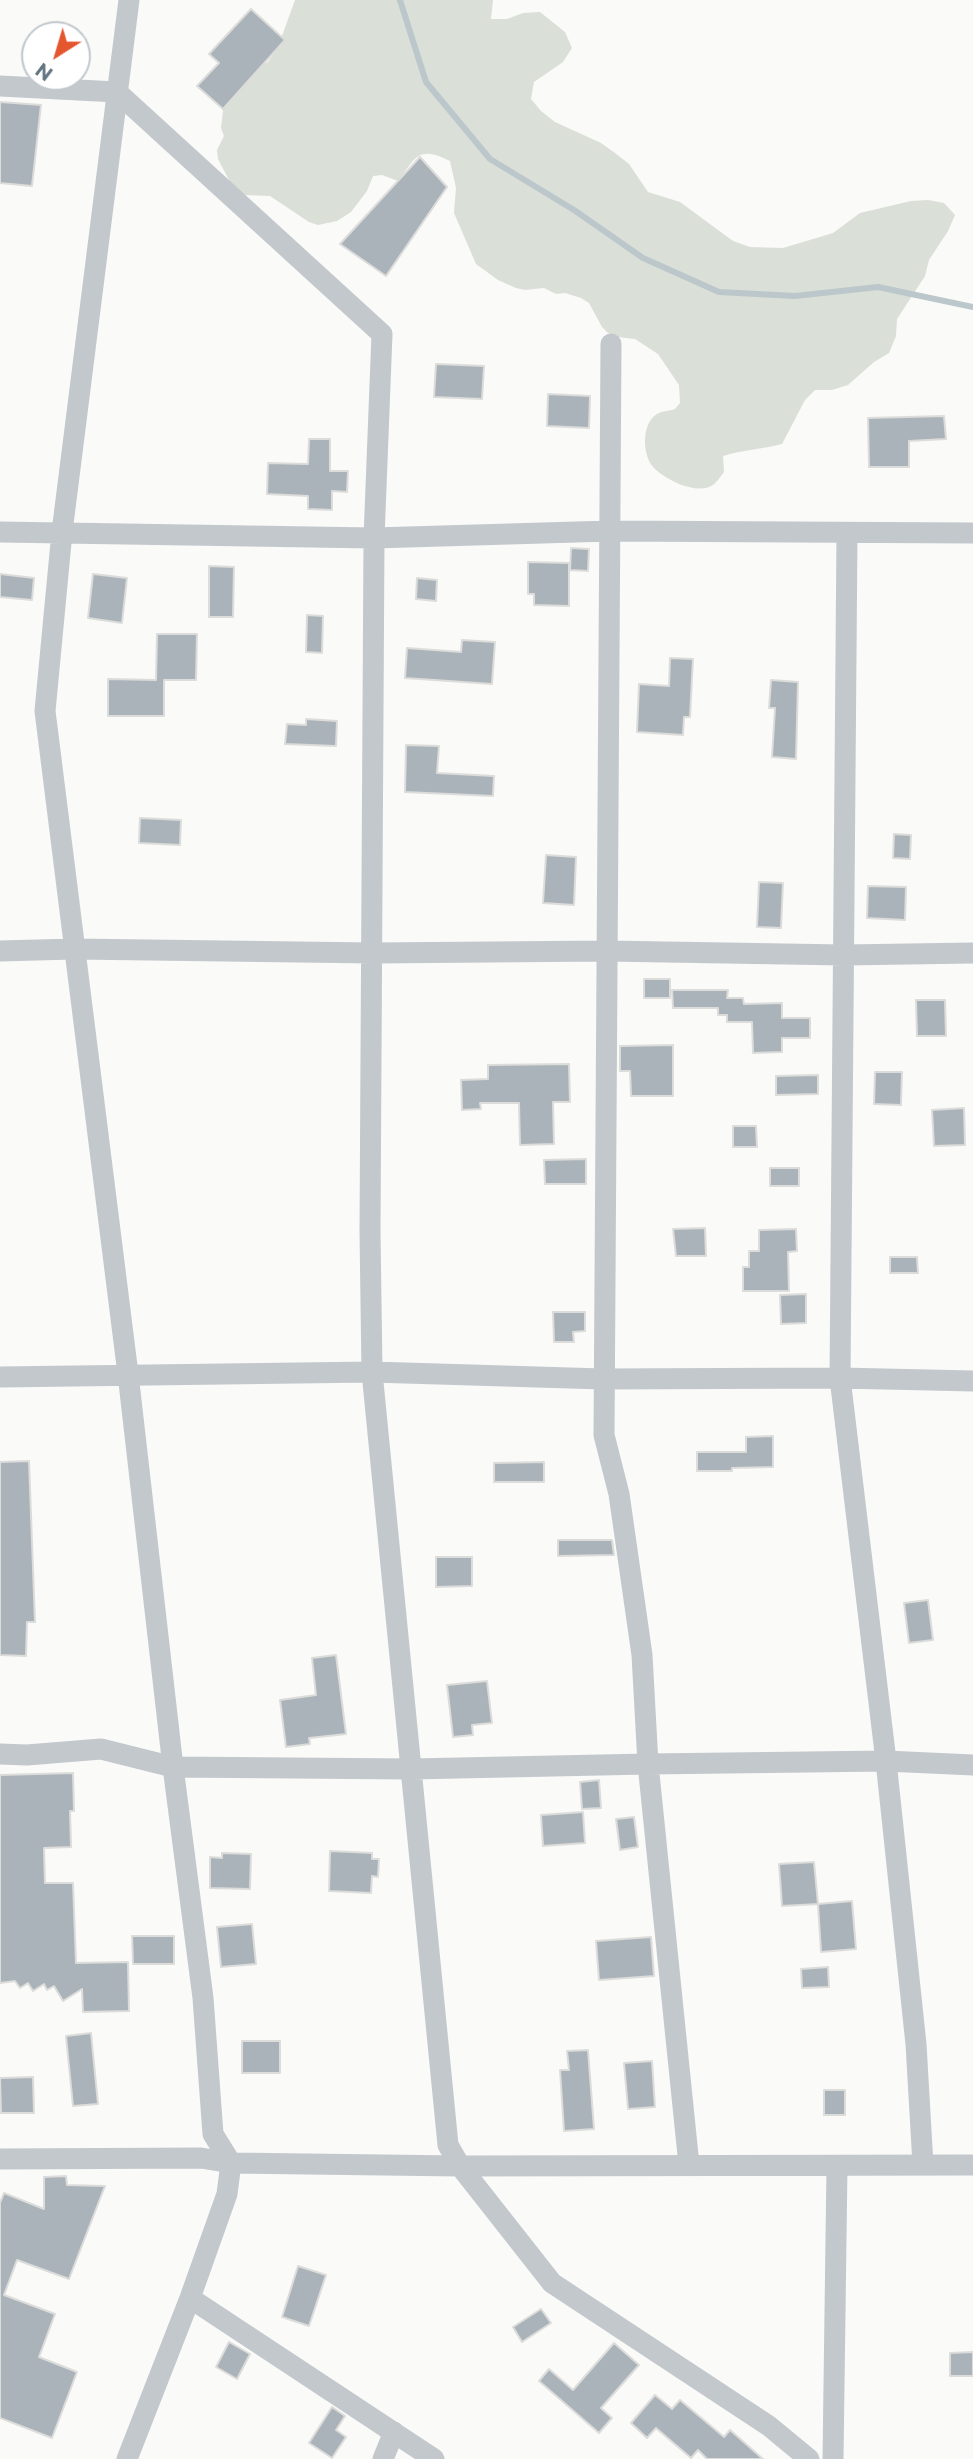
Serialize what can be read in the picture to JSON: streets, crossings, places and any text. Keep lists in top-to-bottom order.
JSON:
{
  "north": "bottom left"
}
